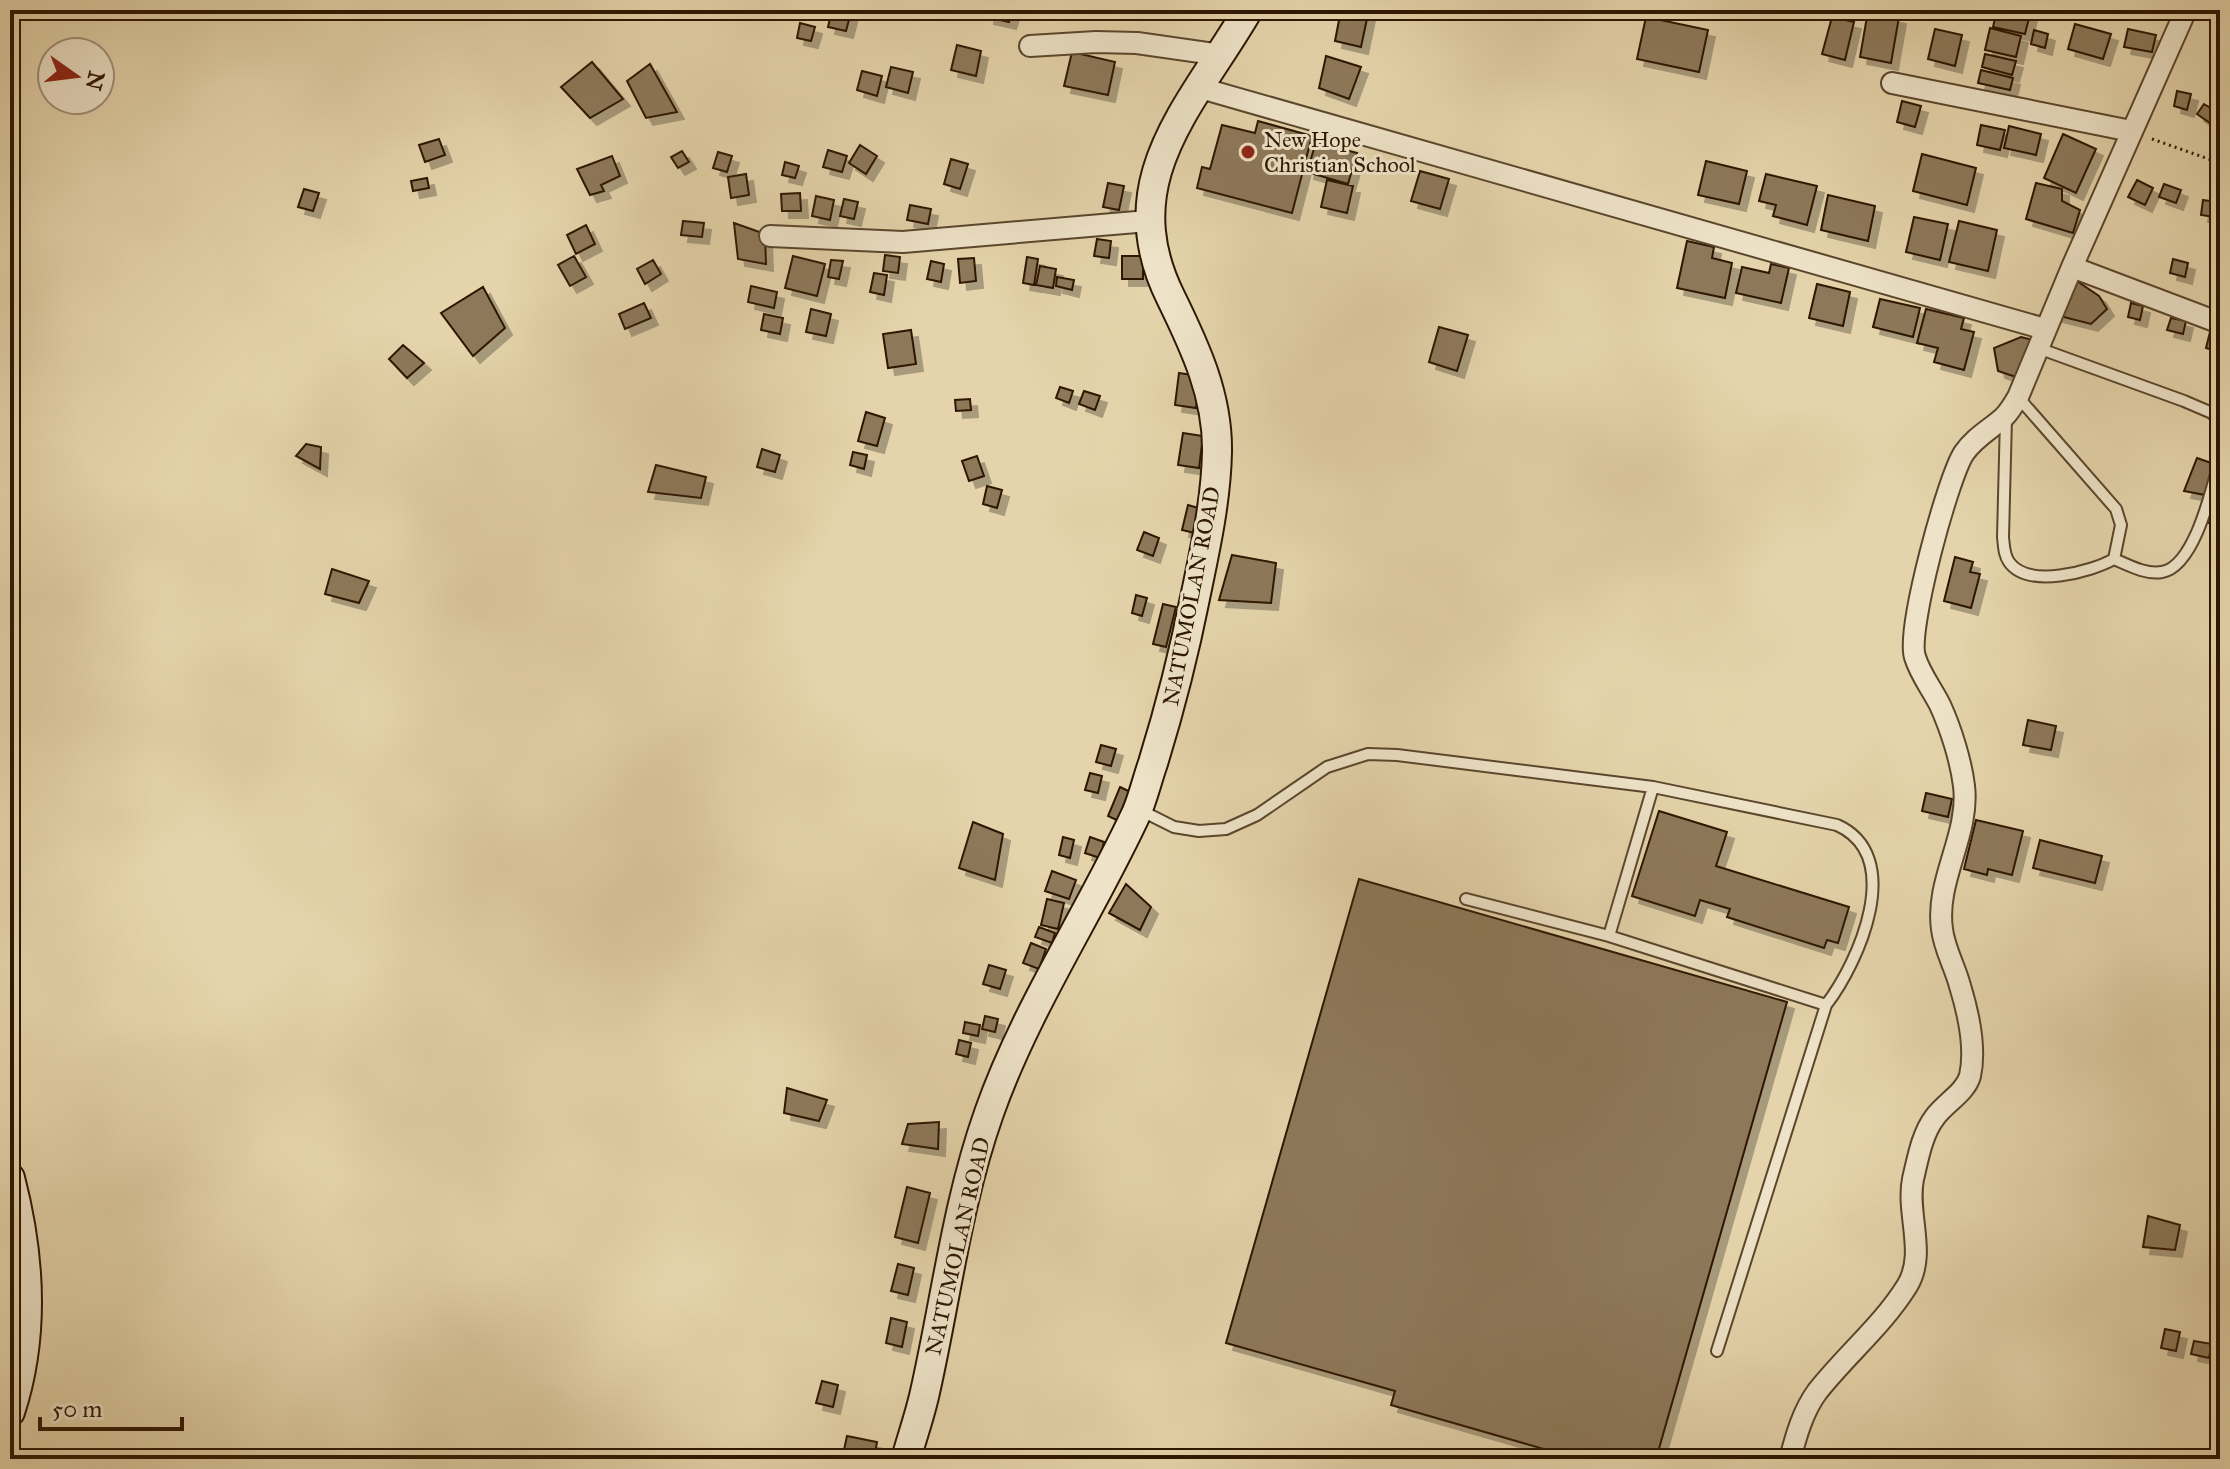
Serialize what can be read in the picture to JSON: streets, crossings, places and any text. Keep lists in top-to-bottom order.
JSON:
{
  "streets": {
    "street": ["NATUMOLAN ROAD"]
  },
  "places": ["New Hope Christian School"],
  "scale_bar": "50 m",
  "north": "right"
}
